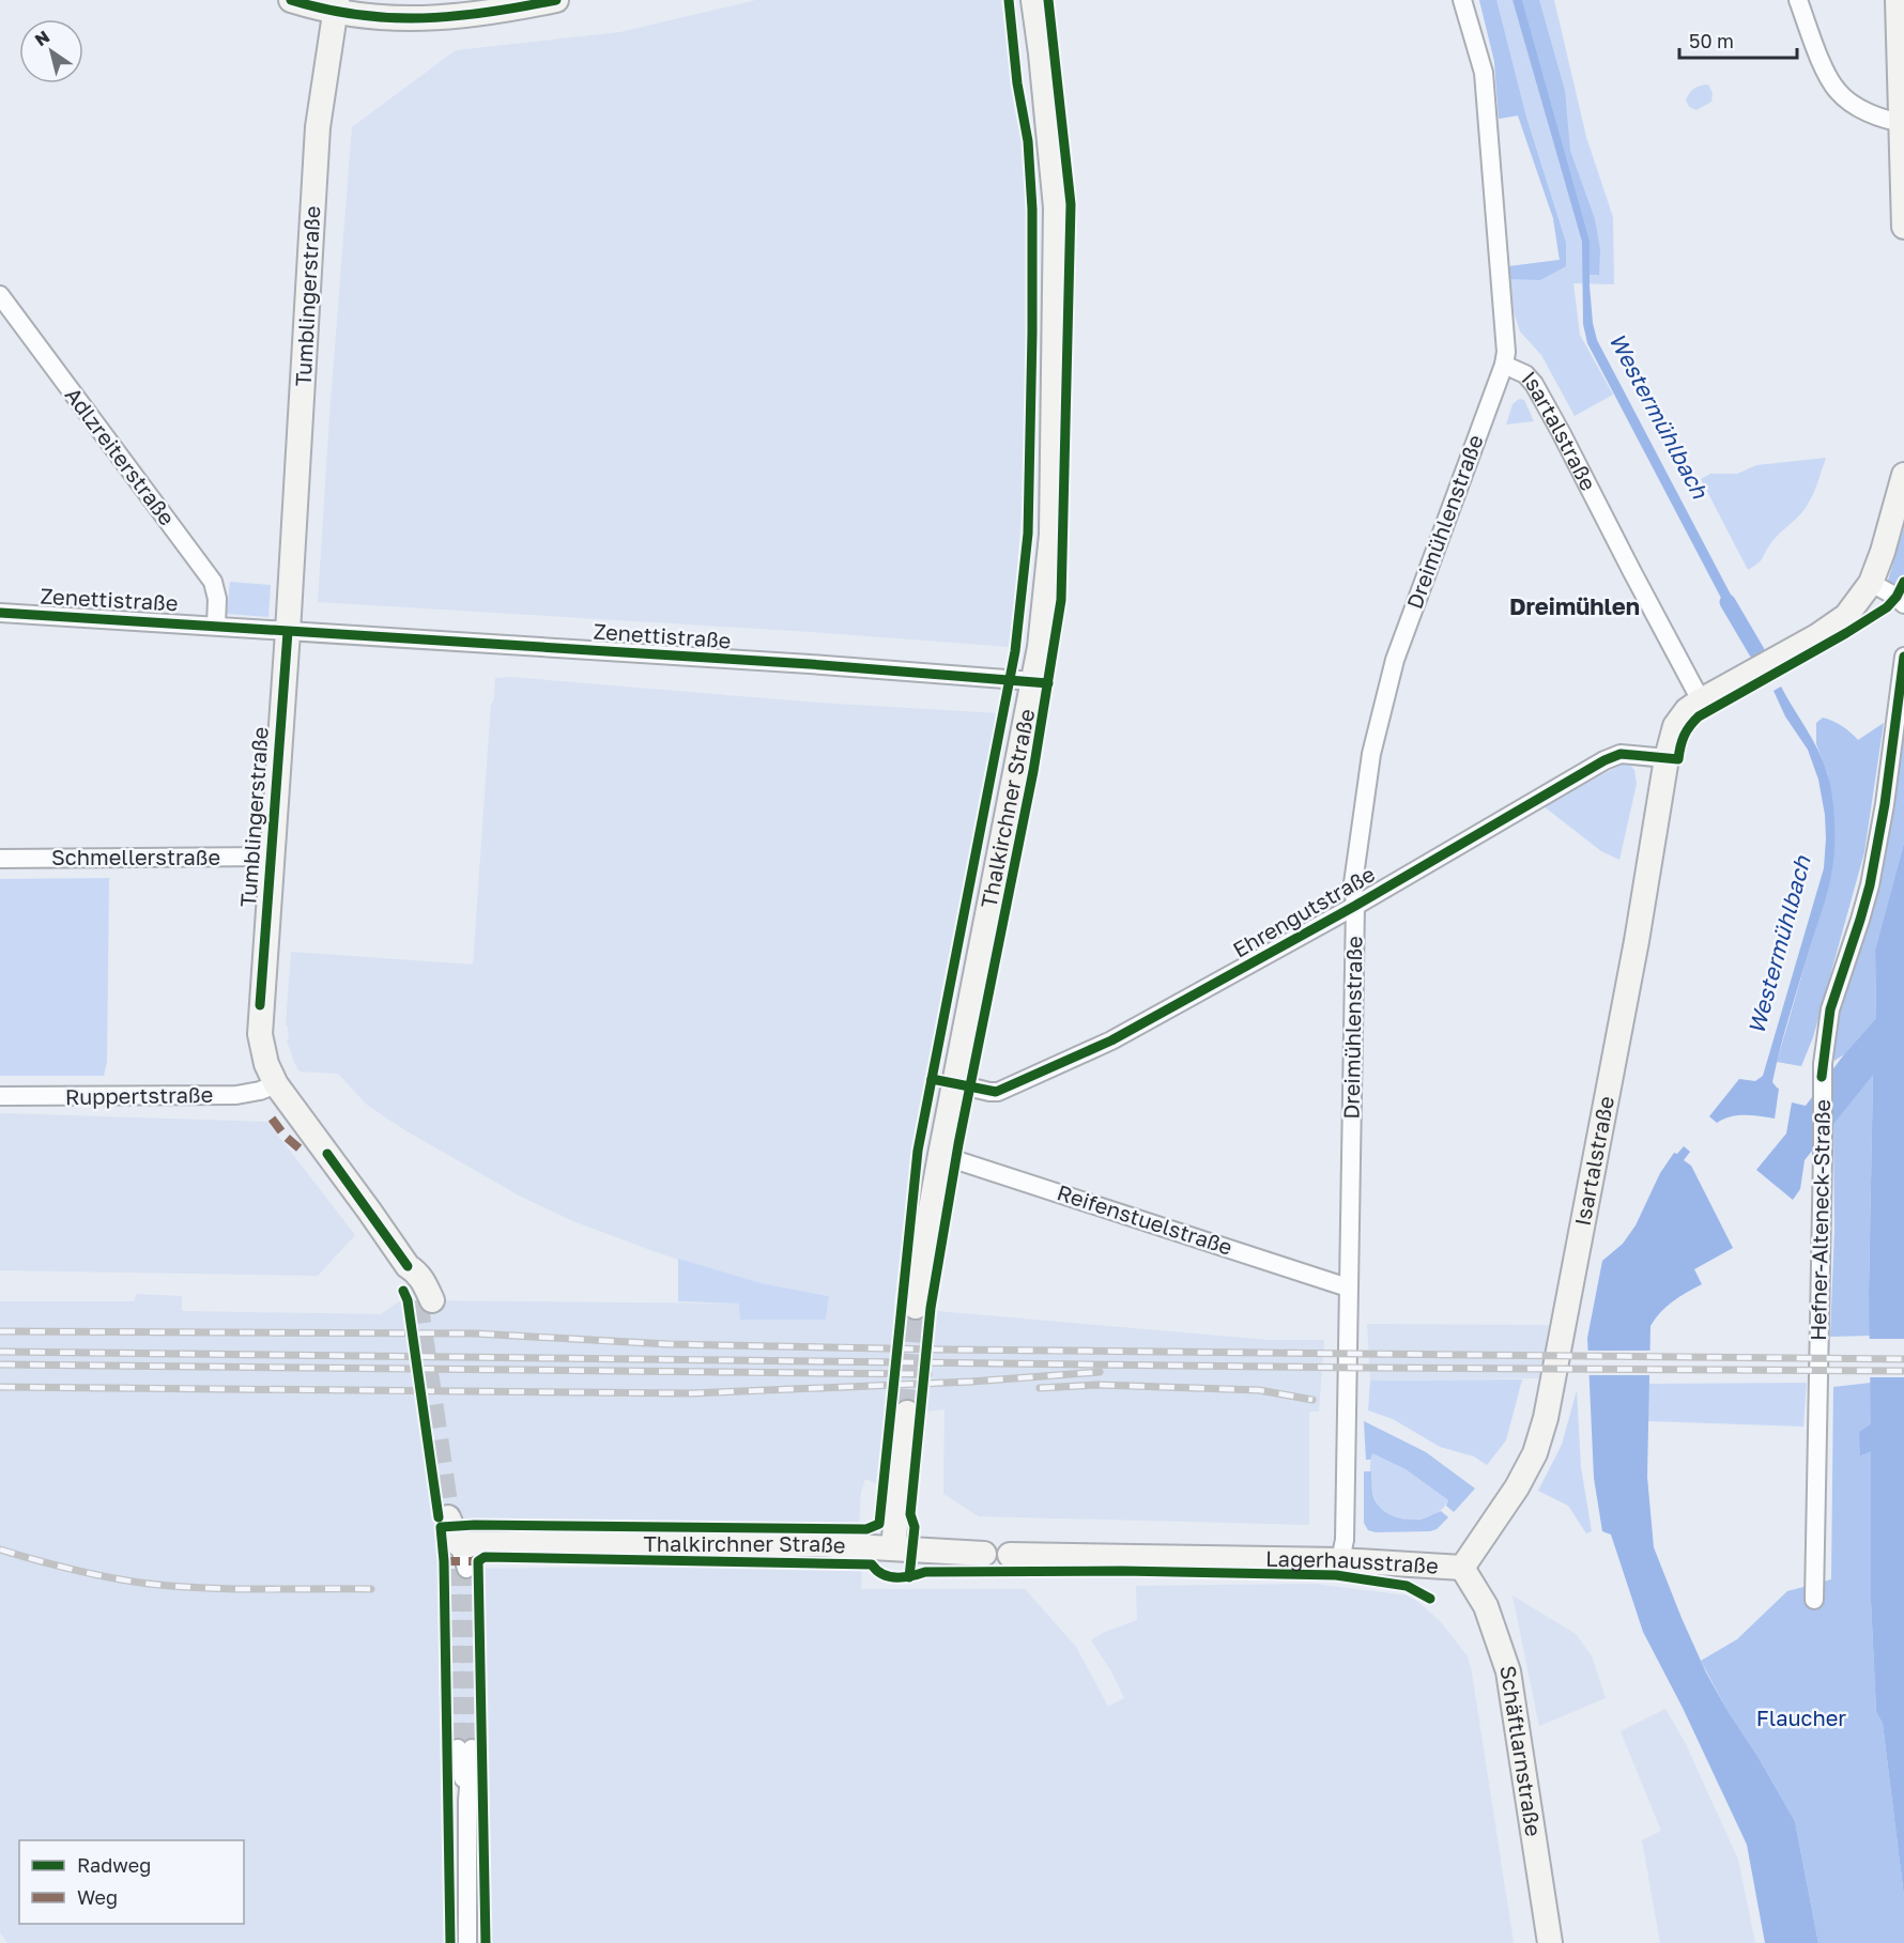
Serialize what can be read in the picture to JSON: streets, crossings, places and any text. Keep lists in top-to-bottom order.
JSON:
{
  "streets": {
    "street": [
      "Tumblingerstraße",
      "Isartalstraße",
      "Adlzreiterstraße",
      "Dreimühlenstraße",
      "Zenettistraße",
      "Thalkirchner Straße",
      "Schmellerstraße",
      "Ehrengutstraße",
      "Ruppertstraße",
      "Reifenstuelstraße",
      "Hefner-Alteneck-Straße",
      "Lagerhausstraße",
      "Schäftlarnstraße"
    ]
  },
  "crossings": [
    ["Tumblingerstraße", "Zenettistraße"],
    ["Tumblingerstraße", "Schmellerstraße"],
    ["Tumblingerstraße", "Ruppertstraße"],
    ["Isartalstraße", "Dreimühlenstraße"],
    ["Isartalstraße", "Ehrengutstraße"],
    ["Isartalstraße", "Lagerhausstraße"],
    ["Isartalstraße", "Schäftlarnstraße"],
    ["Adlzreiterstraße", "Zenettistraße"],
    ["Dreimühlenstraße", "Ehrengutstraße"],
    ["Dreimühlenstraße", "Reifenstuelstraße"],
    ["Dreimühlenstraße", "Lagerhausstraße"],
    ["Zenettistraße", "Thalkirchner Straße"],
    ["Thalkirchner Straße", "Ehrengutstraße"],
    ["Thalkirchner Straße", "Reifenstuelstraße"],
    ["Lagerhausstraße", "Schäftlarnstraße"]
  ],
  "districts": ["Dreimühlen"],
  "water": ["Westermühlbach"],
  "parks": ["Flaucher"],
  "legend": ["Radweg", "Weg"],
  "scale_bar": "50 m",
  "north": "top left"
}
